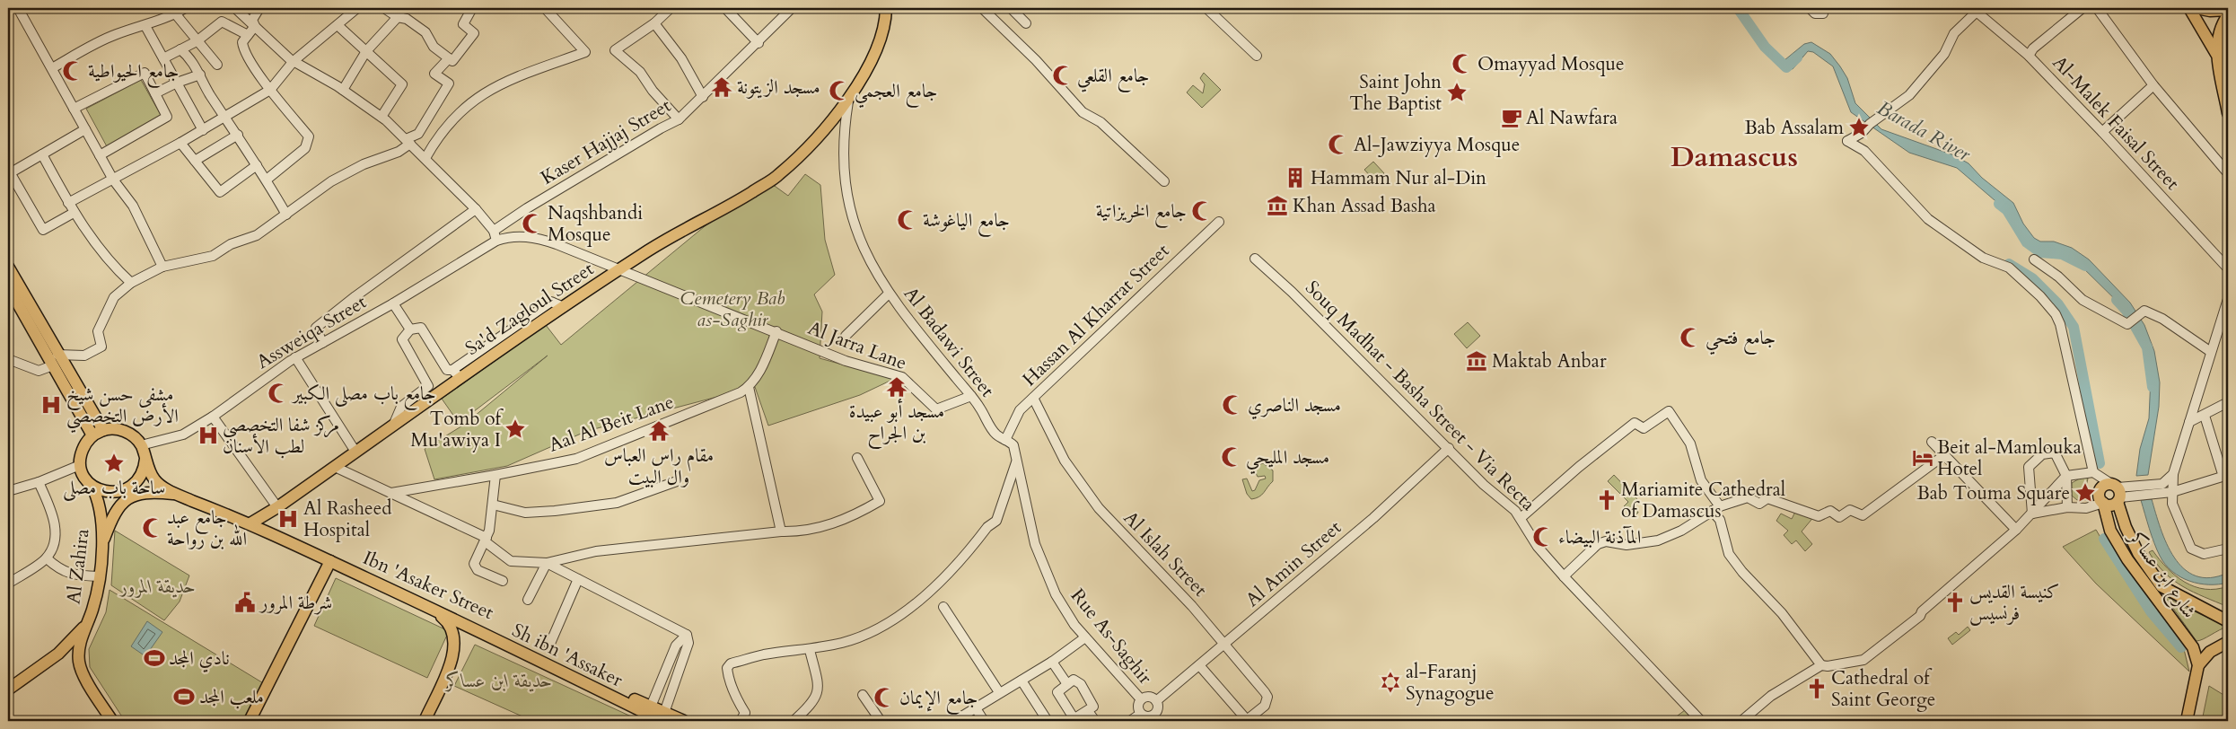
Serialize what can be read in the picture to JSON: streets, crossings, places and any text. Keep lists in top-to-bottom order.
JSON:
{
  "streets": {
    "main road": [
      "Sa'd Zagloul Street",
      "Al Zahira",
      "شارع ابن عساكر",
      "Ibn 'Asaker Street",
      "Sh ibn 'Assaker"
    ],
    "street": [
      "Al-Malek Faisal Street",
      "Kaser Hajjaj Street",
      "Hassan Al Kharrat Street",
      "Assweiqa Street",
      "Al Badawi Street",
      "Al Jarra Lane",
      "Souq Madhat - Basha Street - Via Recta",
      "Aal Al Beit Lane",
      "Al Islah Street",
      "Al Amin Street",
      "Rue As-Saghir"
    ]
  },
  "crossings": [
    ["Sa'd Zagloul Street", "Al Badawi Street"],
    ["Sa'd Zagloul Street", "Al Jarra Lane"],
    ["Sa'd Zagloul Street", "Ibn 'Asaker Street"],
    ["Hassan Al Kharrat Street", "Al Badawi Street"],
    ["Hassan Al Kharrat Street", "Al Islah Street"],
    ["Assweiqa Street", "Al Jarra Lane"],
    ["Assweiqa Street", "Al Zahira"],
    ["Assweiqa Street", "Ibn 'Asaker Street"],
    ["Al Badawi Street", "Al Jarra Lane"],
    ["Al Badawi Street", "Rue As-Saghir"],
    ["Al Jarra Lane", "Aal Al Beit Lane"],
    ["Souq Madhat - Basha Street - Via Recta", "Al Amin Street"],
    ["Al Islah Street", "Al Amin Street"],
    ["Al Amin Street", "Rue As-Saghir"],
    ["Al Zahira", "Ibn 'Asaker Street"],
    ["Ibn 'Asaker Street", "Sh ibn 'Assaker"]
  ],
  "districts": ["Damascus"],
  "water": ["Barada River"],
  "parks": ["Cemetery Bab as-Saghir", "حديقة المرور", "حديقة ابن عساكر"],
  "places": {
    "mosque": [
      "Omayyad Mosque",
      "جامع الحيواطية",
      "جامع القلعي",
      "جامع العجمي",
      "Al-Jawziyya Mosque",
      "جامع الخريزاتية",
      "جامع الياغوشة",
      "Naqshbandi Mosque",
      "جامع فتحي",
      "جامع باب مصلى الكبير",
      "مسجد الناصري",
      "مسجد المليحي",
      "جامع عبد الله بن رواحة",
      "المآذنة البيضاء",
      "جامع الإيمان"
    ],
    "temple": ["مسجد الزيتونة", "مسجد أبو عبيدة بن الجراح", "مقام راس العباس وال البيت"],
    "place": [
      "Saint John The Baptist",
      "Bab Assalam",
      "Tomb of Mu'awiya I",
      "ساحة باب مصلى",
      "Bab Touma Square"
    ],
    "cafe": ["Al Nawfara"],
    "building": ["Hammam Nur al-Din"],
    "museum": ["Khan Assad Basha", "Maktab Anbar"],
    "hospital": ["مشفى حسن شيخ الأرض التخصصي", "مركز شفا التخصصي لطب الأسنان", "Al Rasheed Hospital"],
    "hotel": ["Beit al-Mamlouka Hotel"],
    "church": ["Mariamite Cathedral of Damascus", "كنيسة القديس فرنسيس", "Cathedral of Saint George"],
    "public building": ["شرطة المرور"],
    "sports": ["نادي المجد", "ملعب المجد"],
    "synagogue": ["al-Faranj Synagogue"]
  }
}
